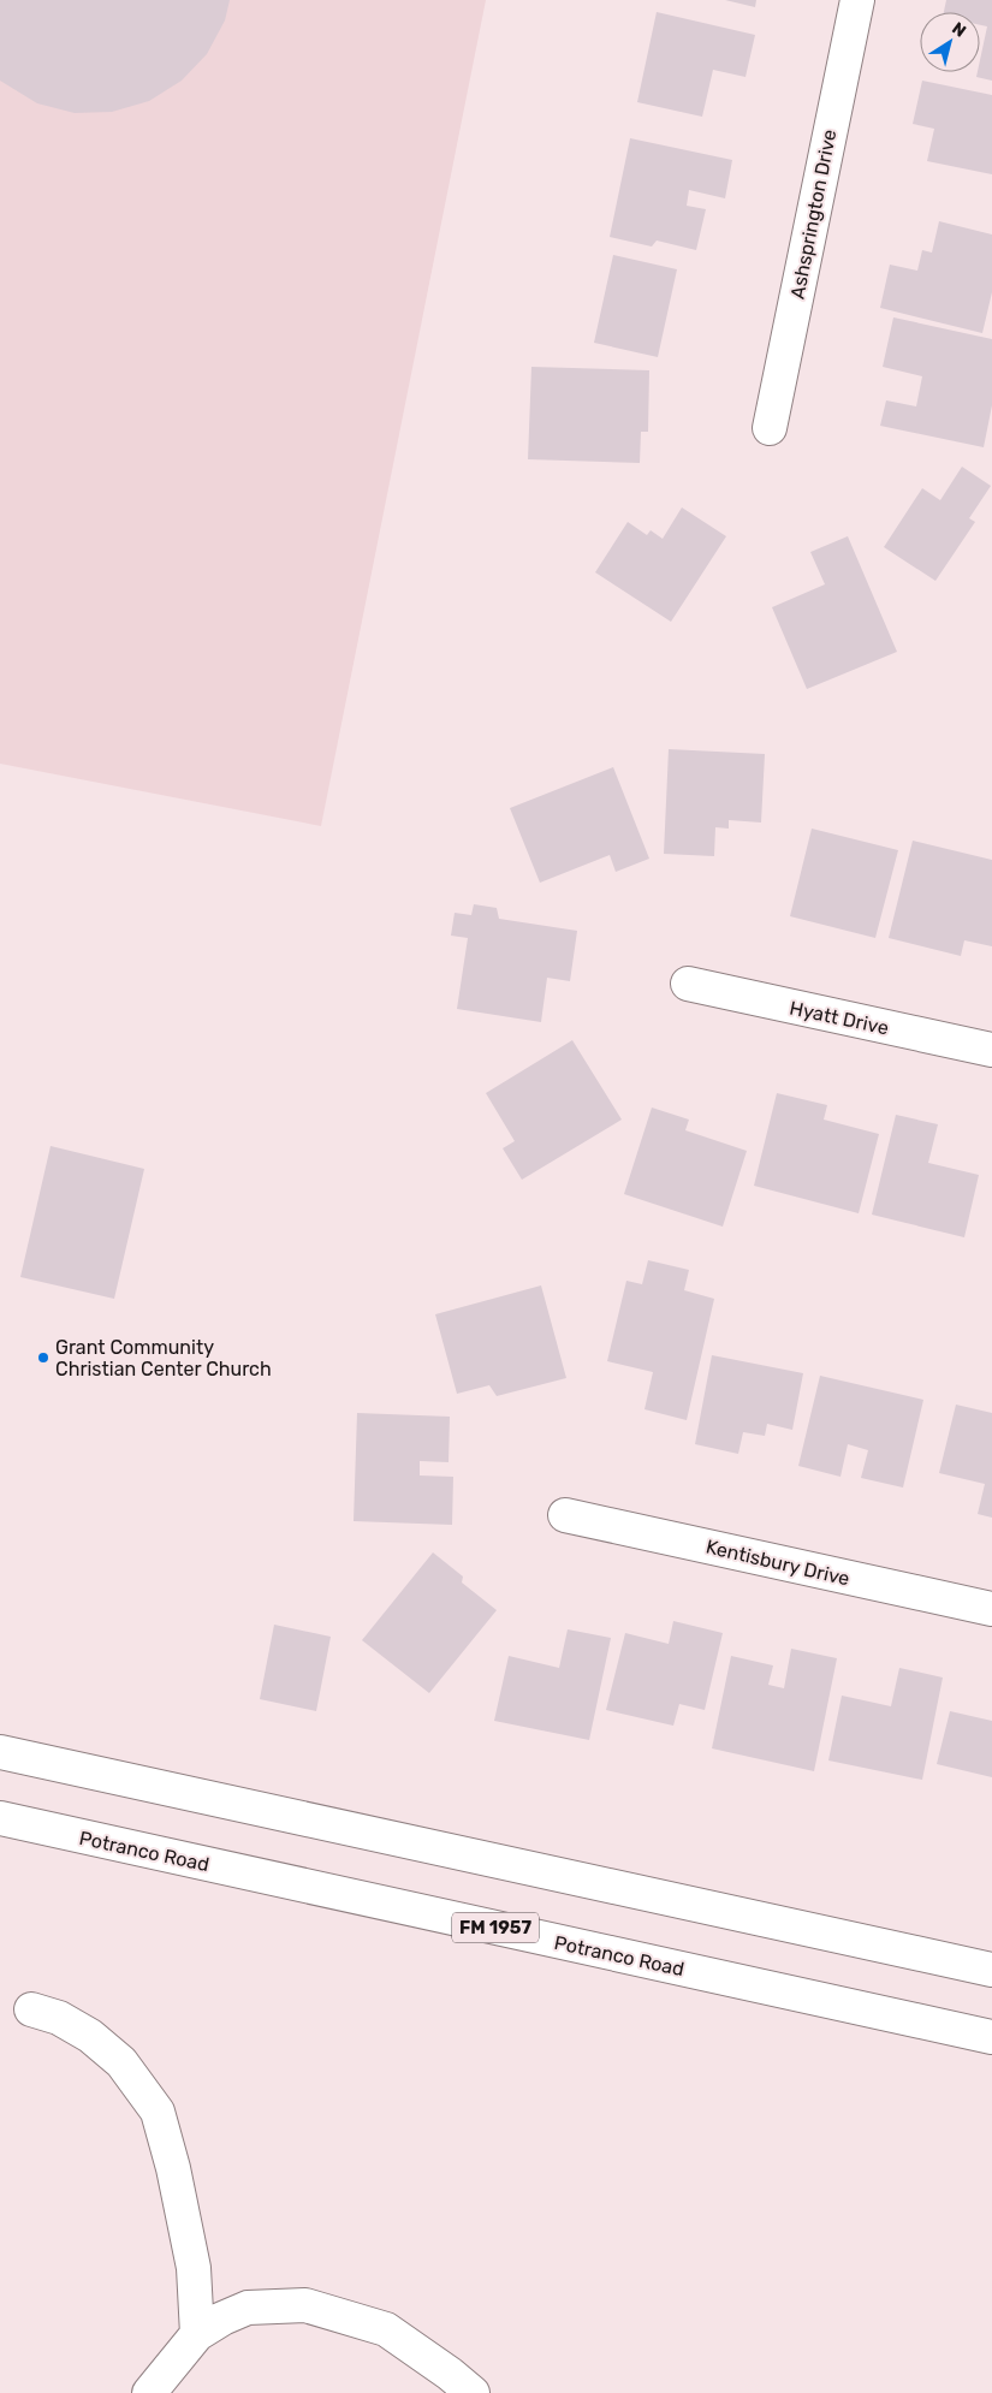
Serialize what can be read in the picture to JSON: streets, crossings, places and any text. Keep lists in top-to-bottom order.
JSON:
{
  "streets": {
    "main road": [
      "Ashsprington Drive",
      "Hyatt Drive",
      "Kentisbury Drive",
      "Potranco Road",
      "FM 1957"
    ]
  },
  "places": ["Grant Community Christian Center Church"],
  "north": "top right"
}
